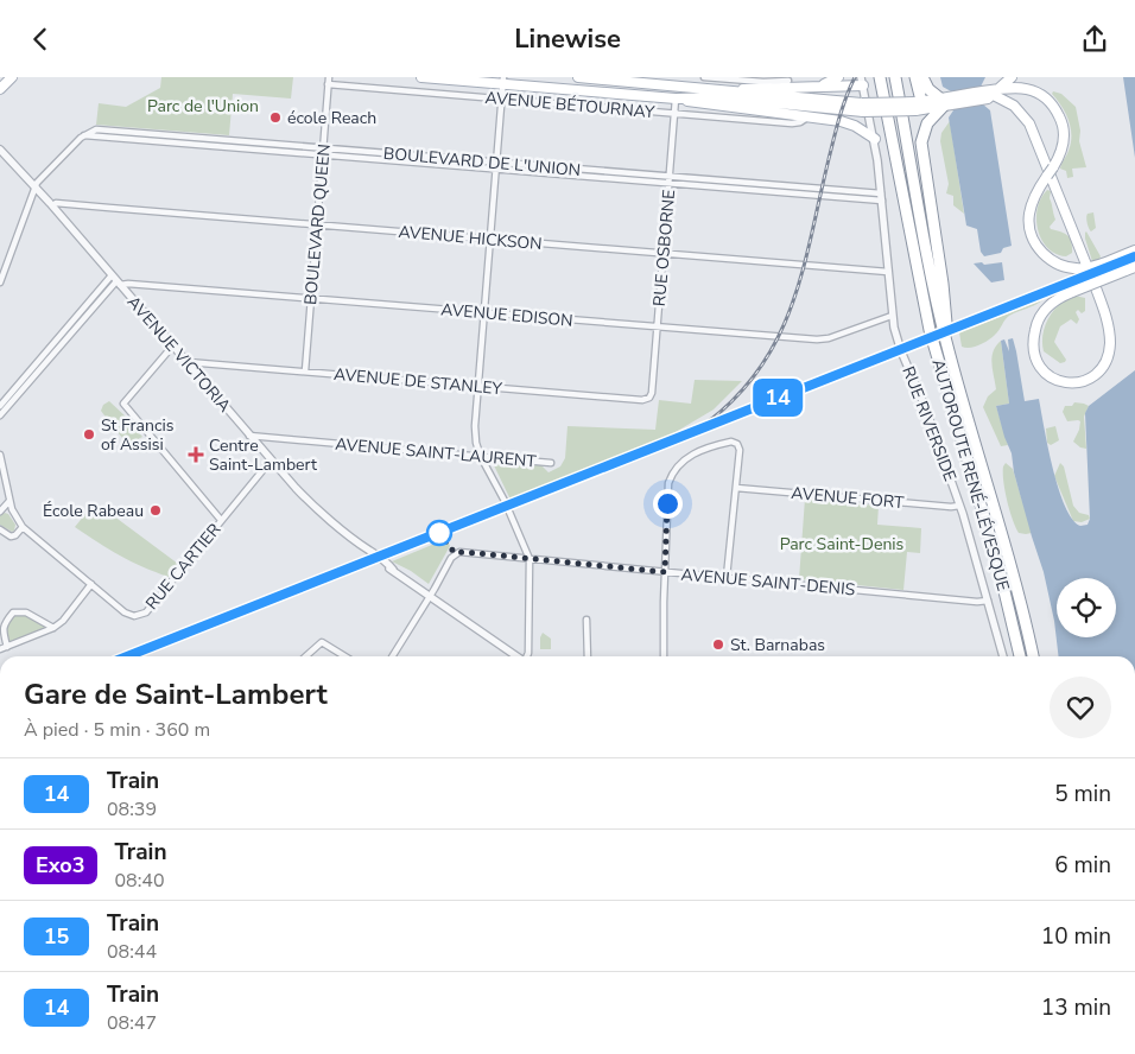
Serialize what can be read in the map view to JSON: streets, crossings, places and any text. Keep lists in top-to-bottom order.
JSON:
{
  "streets": {
    "highway": ["AUTOROUTE RENÉ-LÉVESQUE"],
    "street": [
      "AVENUE BÉTOURNAY",
      "BOULEVARD DE L'UNION",
      "BOULEVARD QUEEN",
      "AVENUE HICKSON",
      "RUE OSBORNE",
      "AVENUE EDISON",
      "AVENUE VICTORIA",
      "AVENUE DE STANLEY",
      "RUE RIVERSIDE",
      "AVENUE SAINT-LAURENT",
      "AVENUE FORT",
      "RUE CARTIER",
      "AVENUE SAINT-DENIS"
    ]
  },
  "crossings": [
    ["AVENUE BÉTOURNAY", "BOULEVARD QUEEN"],
    ["AVENUE BÉTOURNAY", "RUE OSBORNE"],
    ["BOULEVARD DE L'UNION", "BOULEVARD QUEEN"],
    ["BOULEVARD DE L'UNION", "RUE OSBORNE"],
    ["BOULEVARD DE L'UNION", "AVENUE VICTORIA"],
    ["BOULEVARD DE L'UNION", "RUE RIVERSIDE"],
    ["BOULEVARD QUEEN", "AVENUE HICKSON"],
    ["BOULEVARD QUEEN", "AVENUE EDISON"],
    ["BOULEVARD QUEEN", "AVENUE DE STANLEY"],
    ["AVENUE HICKSON", "RUE OSBORNE"],
    ["AVENUE HICKSON", "AVENUE VICTORIA"],
    ["AVENUE HICKSON", "RUE RIVERSIDE"],
    ["RUE OSBORNE", "AVENUE EDISON"],
    ["RUE OSBORNE", "AVENUE DE STANLEY"],
    ["AVENUE EDISON", "AVENUE VICTORIA"],
    ["AVENUE EDISON", "RUE RIVERSIDE"],
    ["AVENUE VICTORIA", "AVENUE DE STANLEY"],
    ["AVENUE VICTORIA", "AVENUE SAINT-LAURENT"],
    ["AVENUE VICTORIA", "RUE CARTIER"],
    ["AVENUE VICTORIA", "AVENUE SAINT-DENIS"],
    ["RUE RIVERSIDE", "AVENUE FORT"],
    ["RUE RIVERSIDE", "AVENUE SAINT-DENIS"]
  ],
  "parks": ["Parc de l'Union", "Parc Saint-Denis"],
  "places": {
    "other": [
      "école Reach",
      "St Francis of Assisi",
      "École Rabeau",
      "St. Barnabas"
    ],
    "health": ["Centre Saint-Lambert"]
  },
  "page": {
    "header": "Linewise",
    "on_map": "14",
    "heading": ["Gare de Saint-Lambert", "À pied · 5 min · 360 m"],
    "list": [
      {
        "mark": "14",
        "name": "Train",
        "note": "08:39",
        "value": "5 min"
      },
      {
        "mark": "Exo3",
        "name": "Train",
        "note": "08:40",
        "value": "6 min"
      },
      {
        "mark": "15",
        "name": "Train",
        "note": "08:44",
        "value": "10 min"
      },
      {
        "mark": "14",
        "name": "Train",
        "note": "08:47",
        "value": "13 min"
      }
    ]
  }
}
